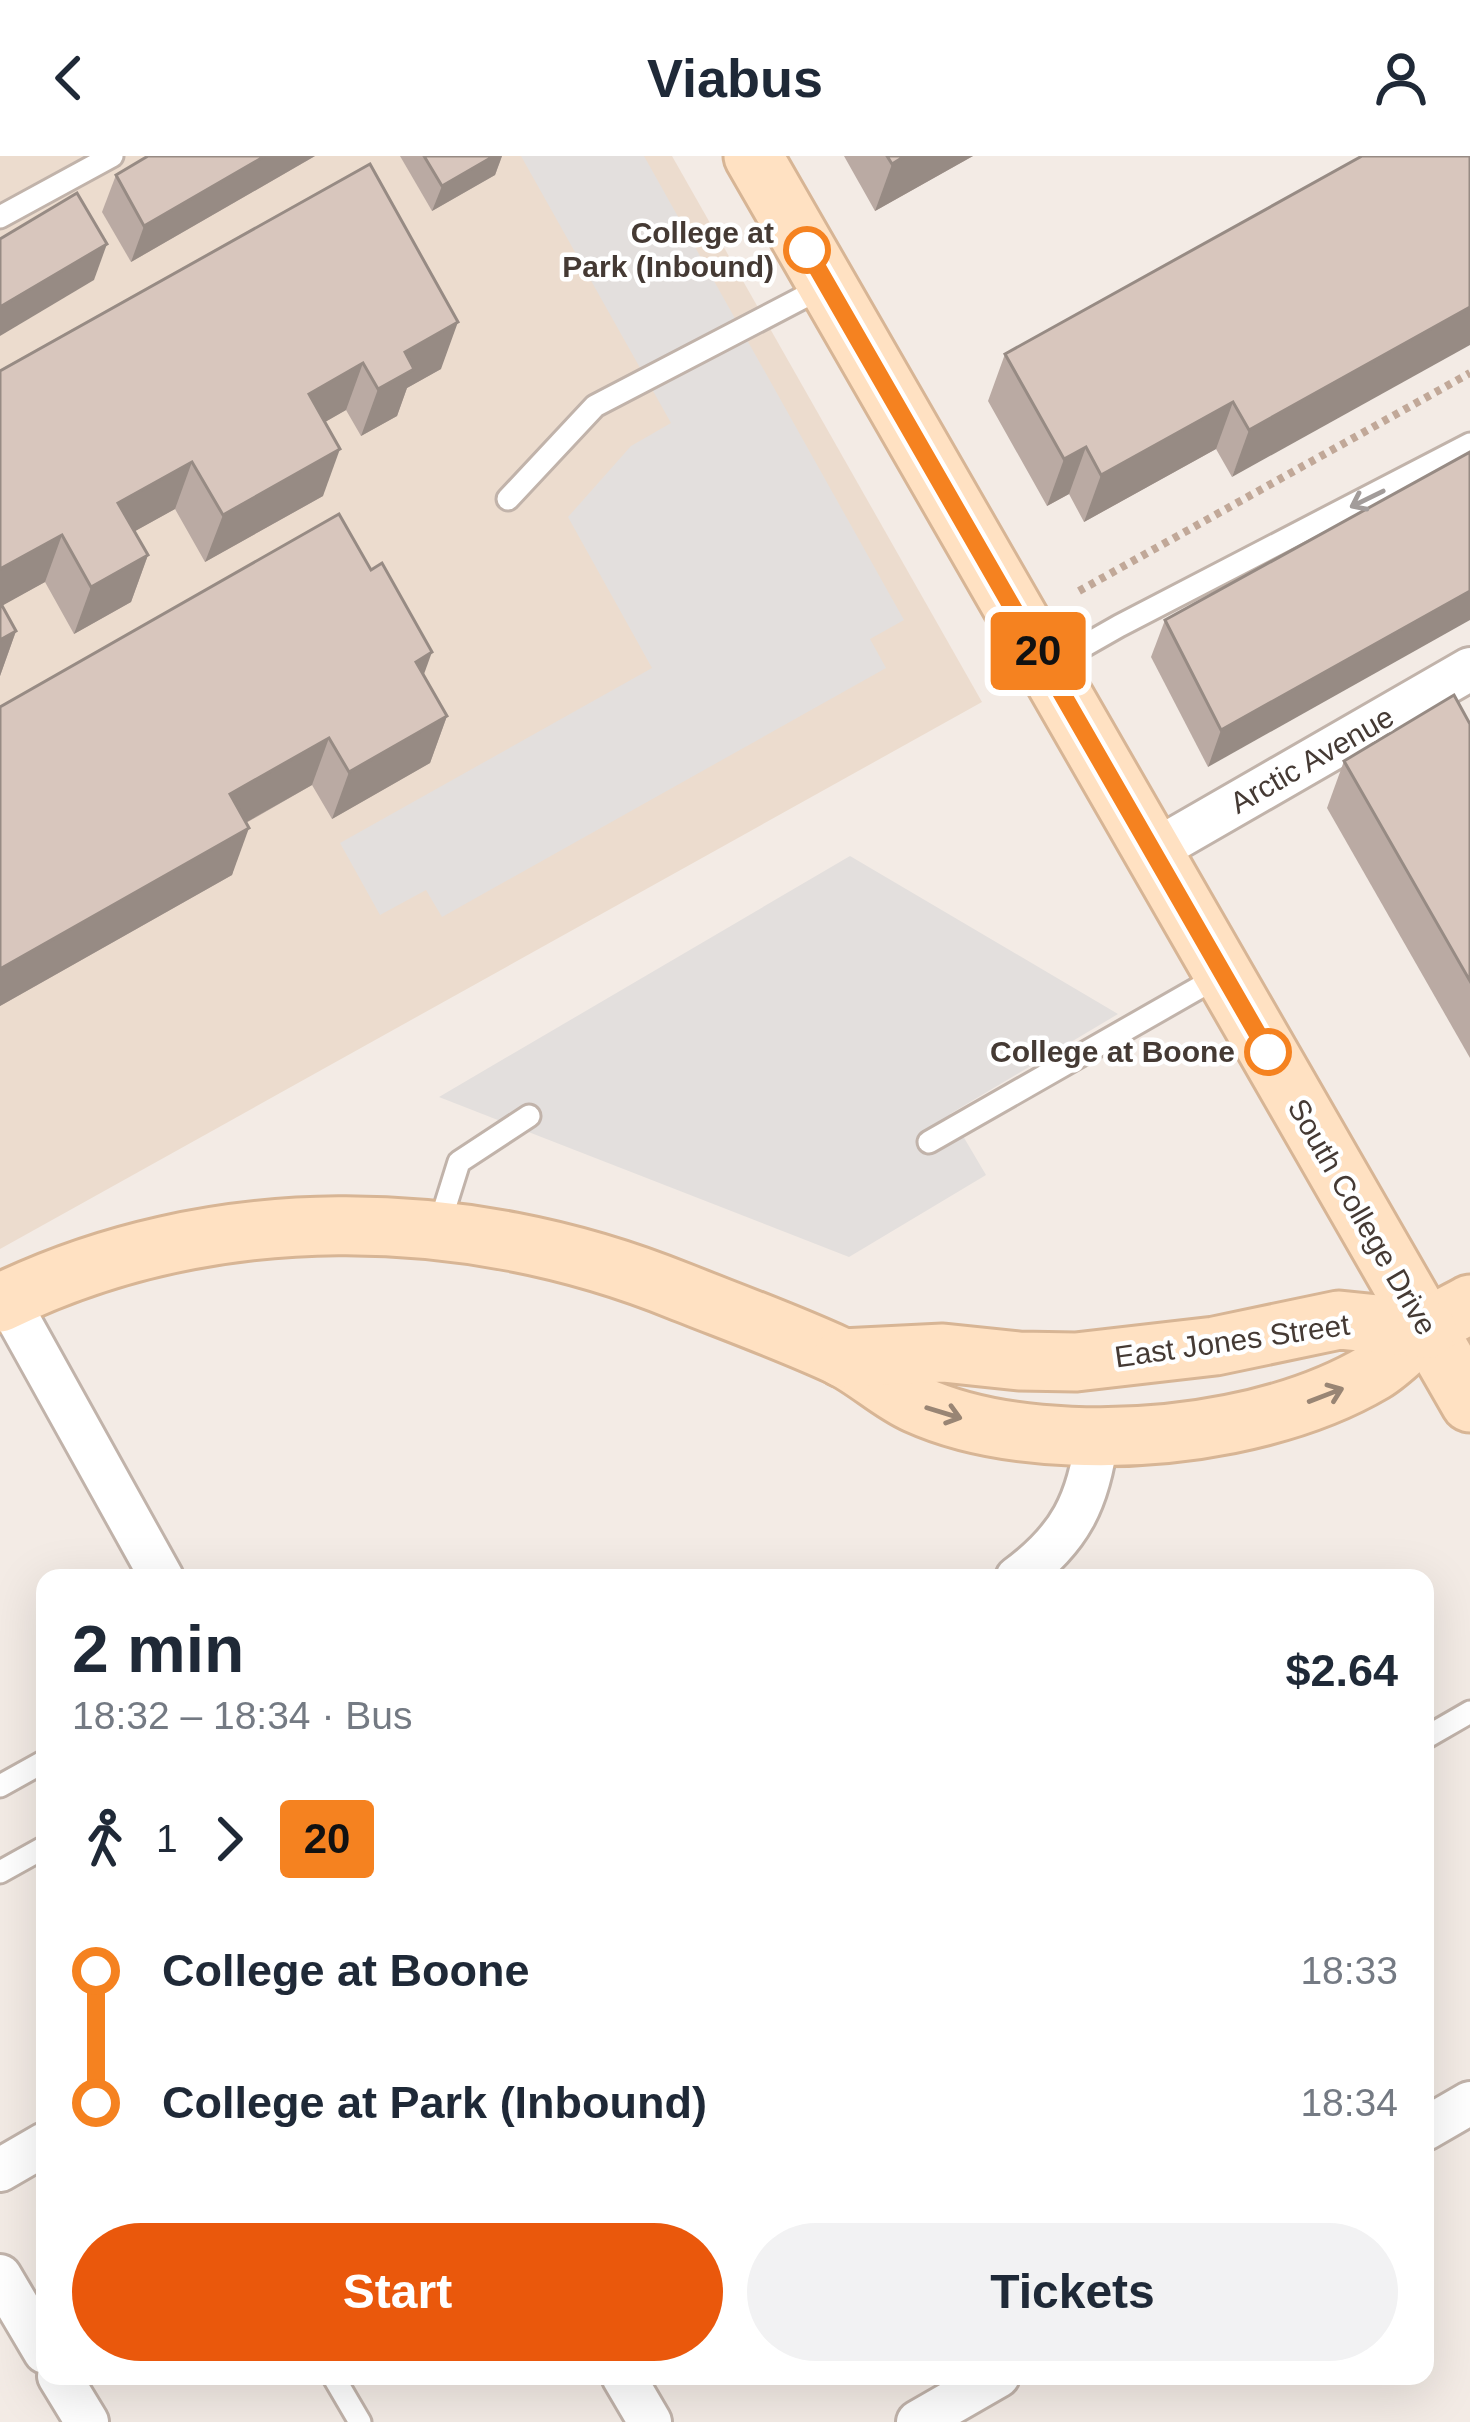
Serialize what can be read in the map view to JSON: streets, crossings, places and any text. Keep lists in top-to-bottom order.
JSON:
{
  "streets": {
    "street": ["Arctic Avenue", "South College Drive", "East Jones Street"]
  },
  "crossings": [
    ["Arctic Avenue", "South College Drive"],
    ["South College Drive", "East Jones Street"]
  ],
  "places": ["College at Park (Inbound)", "College at Boone"],
  "lines": ["bus line 20"],
  "page": {
    "header": "Viabus",
    "on_map": "20",
    "heading": ["2 min", "18:32 – 18:34 · Bus", "$2.64"],
    "legs": ["1", "20"],
    "list": [
      {
        "name": "College at Boone",
        "value": "18:33"
      },
      {
        "name": "College at Park (Inbound)",
        "value": "18:34"
      }
    ],
    "buttons": ["Start", "Tickets"]
  }
}
